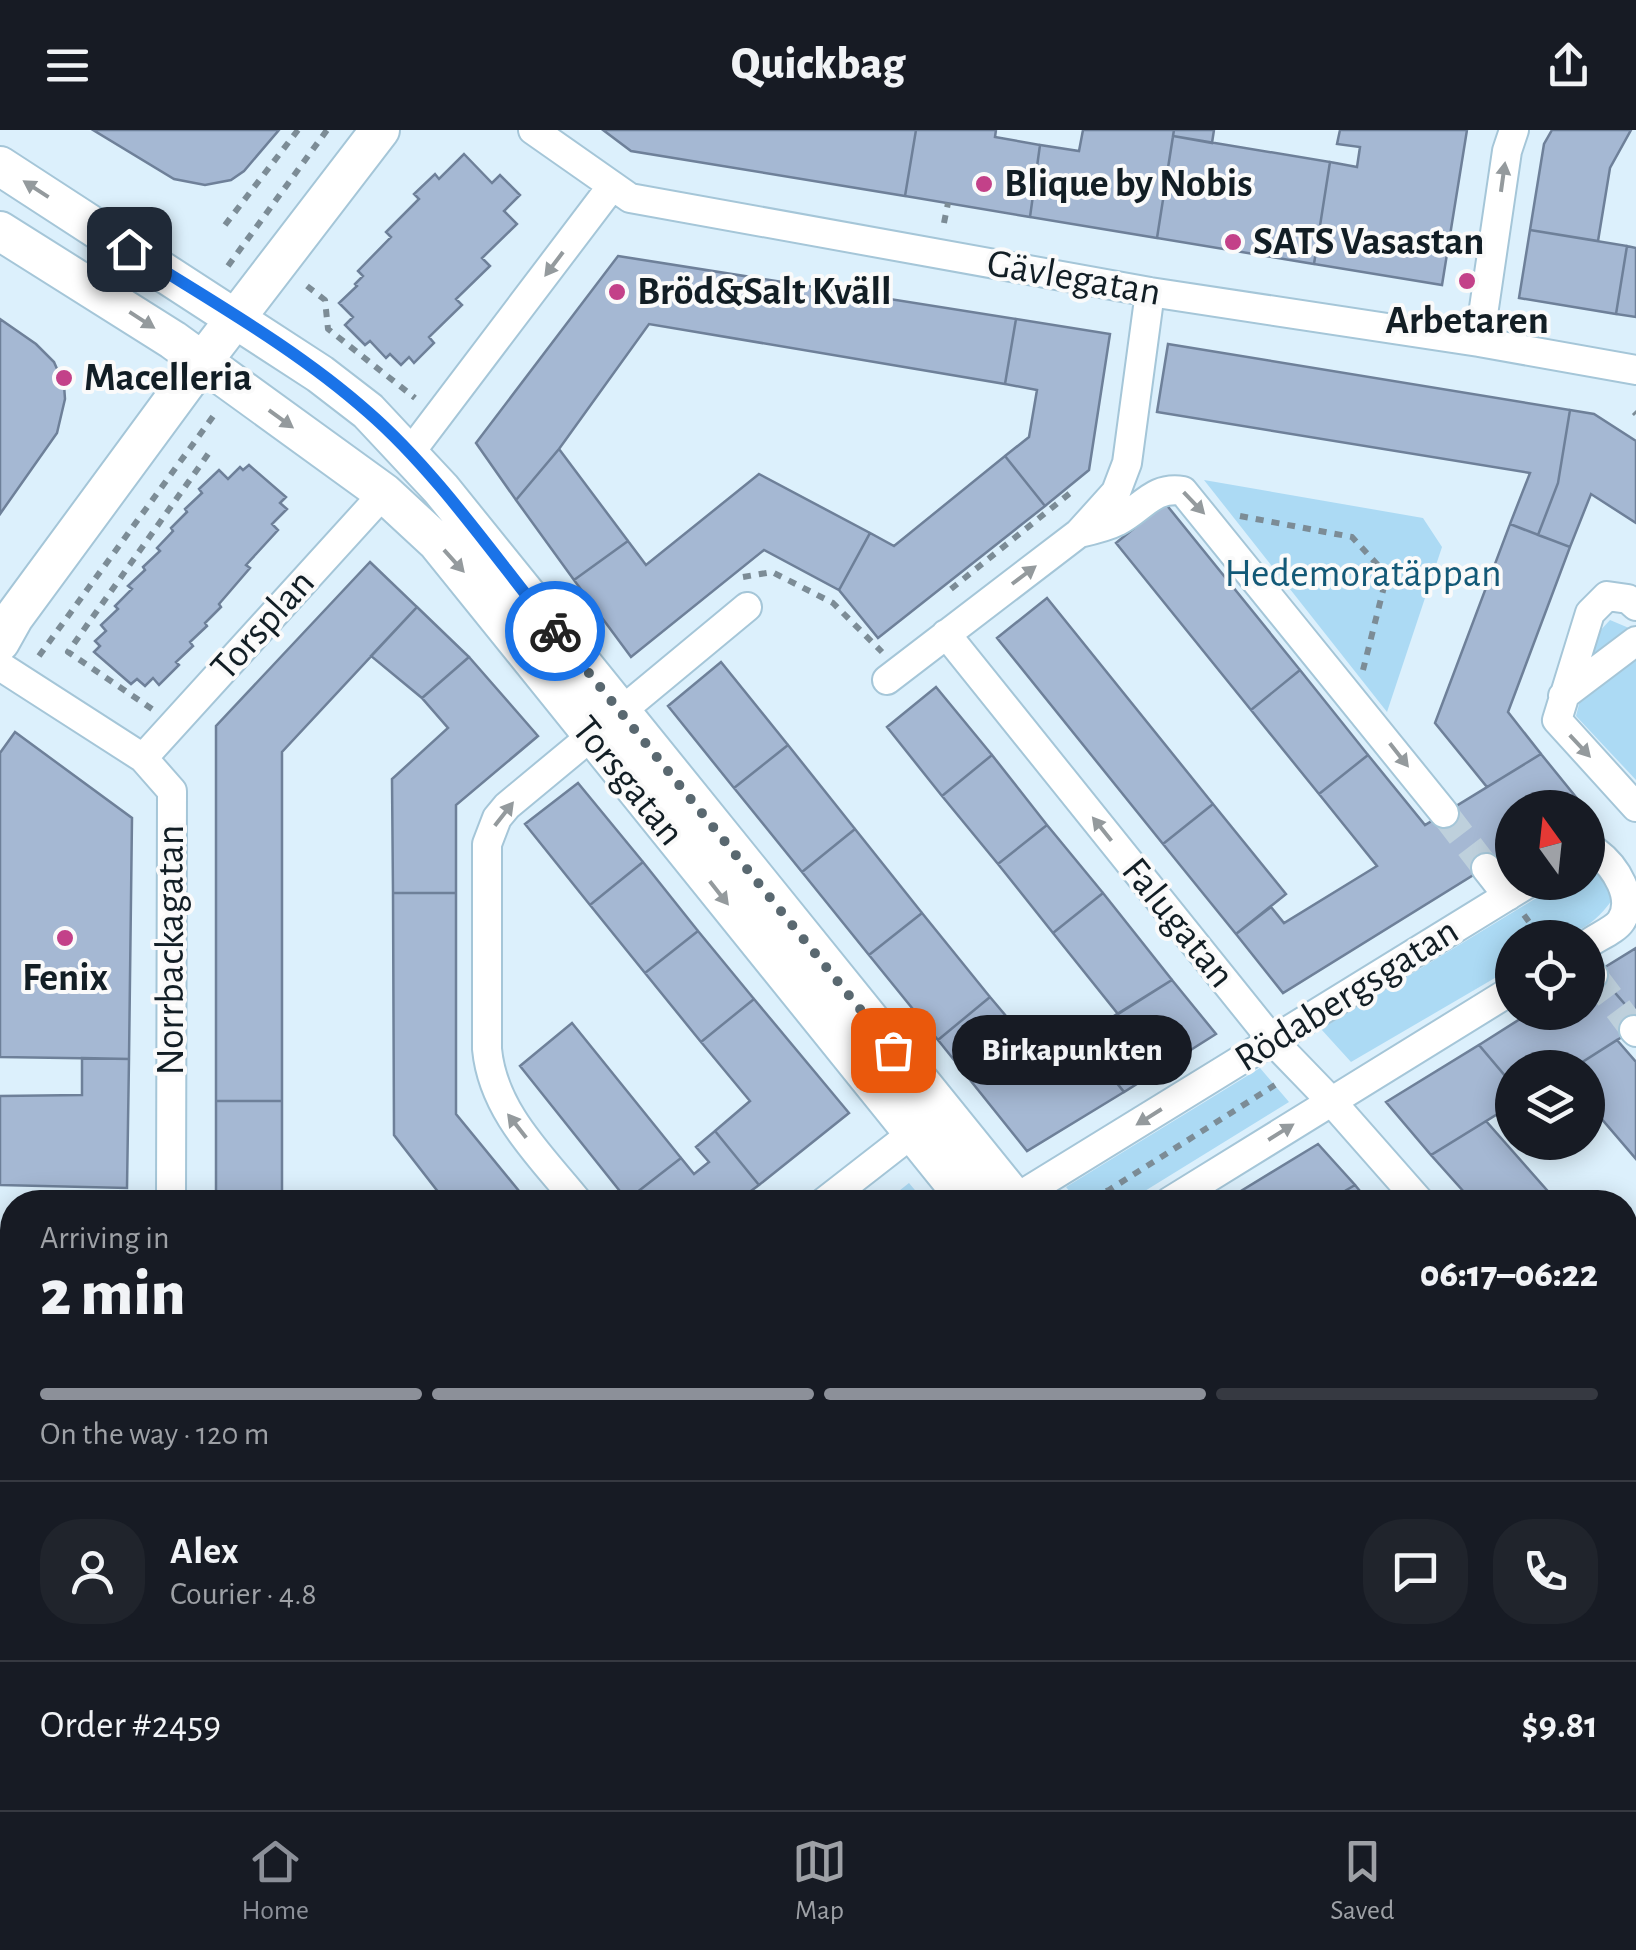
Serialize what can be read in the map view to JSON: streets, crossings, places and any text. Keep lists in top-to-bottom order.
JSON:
{
  "streets": {
    "main road": ["Torsgatan"],
    "street": [
      "Gävlegatan",
      "Torsplan",
      "Falugatan",
      "Norrbackagatan",
      "Rödabergsgatan"
    ]
  },
  "crossings": [
    ["Torsplan", "Torsgatan"],
    ["Torsplan", "Norrbackagatan"],
    ["Falugatan", "Rödabergsgatan"]
  ],
  "one_way": ["Falugatan"],
  "parks": ["Hedemoratäppan"],
  "places": [
    "Blique by Nobis",
    "SATS Vasastan",
    "Arbetaren",
    "Bröd&Salt Kväll",
    "Macelleria",
    "Fenix",
    "Birkapunkten"
  ],
  "north": "top",
  "page": {
    "header": "Quickbag",
    "bubble": "Birkapunkten",
    "heading": ["2 min", "Arriving in", "06:17–06:22"],
    "panel": [
      "Alex",
      "Courier · 4.8",
      "Order #2459",
      "$9.81"
    ],
    "bar": "On the way · 120 m",
    "tabs": ["Home", "Map", "Saved"]
  }
}
